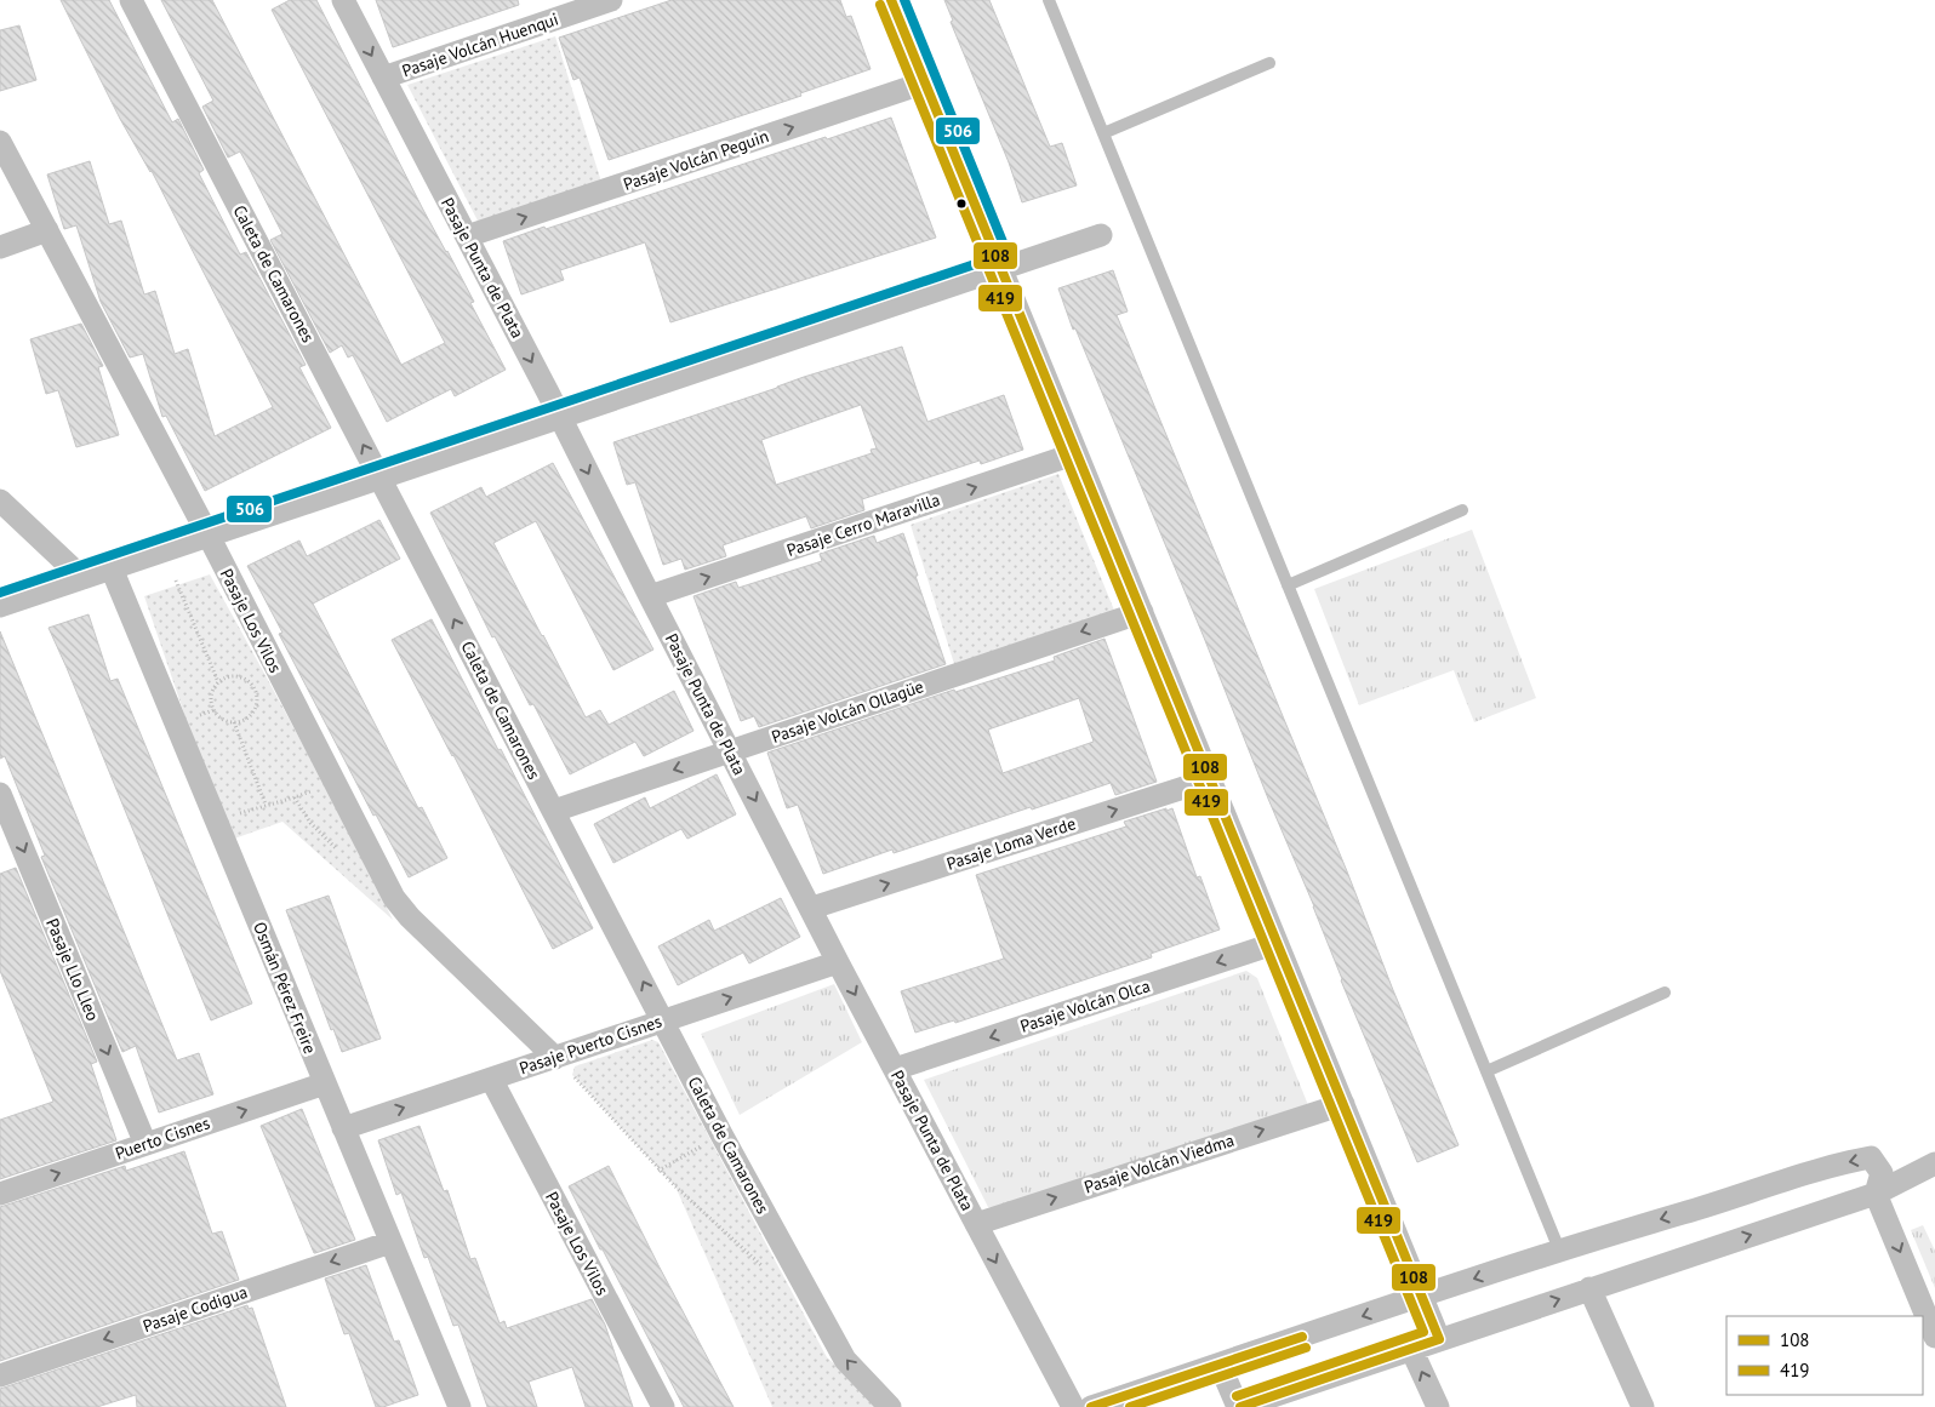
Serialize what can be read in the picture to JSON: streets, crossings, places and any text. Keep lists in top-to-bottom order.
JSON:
{
  "streets": {
    "street": [
      "Pasaje Volcán Huenqui",
      "Pasaje Volcán Peguin",
      "Pasaje Punta de Plata",
      "Caleta de Camarones",
      "Pasaje Cerro Maravilla",
      "Pasaje Los Vilos",
      "Pasaje Volcán Ollagüe",
      "Pasaje Loma Verde",
      "Pasaje Llo Lleo",
      "Osmán Pérez Freire",
      "Pasaje Volcán Olca",
      "Pasaje Puerto Cisnes",
      "Puerto Cisnes",
      "Pasaje Volcán Viedma",
      "Pasaje Codigua"
    ]
  },
  "crossings": [
    ["Pasaje Volcán Huenqui", "Pasaje Punta de Plata"],
    ["Pasaje Volcán Peguin", "Pasaje Punta de Plata"],
    ["Pasaje Punta de Plata", "Pasaje Cerro Maravilla"],
    ["Pasaje Punta de Plata", "Pasaje Volcán Ollagüe"],
    ["Pasaje Punta de Plata", "Pasaje Loma Verde"],
    ["Pasaje Punta de Plata", "Pasaje Volcán Olca"],
    ["Pasaje Punta de Plata", "Pasaje Puerto Cisnes"],
    ["Pasaje Punta de Plata", "Pasaje Volcán Viedma"],
    ["Caleta de Camarones", "Pasaje Volcán Ollagüe"],
    ["Caleta de Camarones", "Pasaje Puerto Cisnes"],
    ["Pasaje Los Vilos", "Pasaje Puerto Cisnes"],
    ["Pasaje Llo Lleo", "Puerto Cisnes"],
    ["Osmán Pérez Freire", "Pasaje Puerto Cisnes"],
    ["Osmán Pérez Freire", "Puerto Cisnes"],
    ["Osmán Pérez Freire", "Pasaje Codigua"]
  ],
  "one_way": [
    "Pasaje Punta de Plata",
    "Caleta de Camarones",
    "Pasaje Volcán Ollagüe",
    "Pasaje Loma Verde",
    "Pasaje Llo Lleo",
    "Pasaje Volcán Olca",
    "Pasaje Puerto Cisnes",
    "Puerto Cisnes",
    "Pasaje Volcán Viedma",
    "Pasaje Codigua"
  ],
  "lines": ["transit line 108", "transit line 506", "transit line 419"],
  "legend": ["108", "419"]
}
